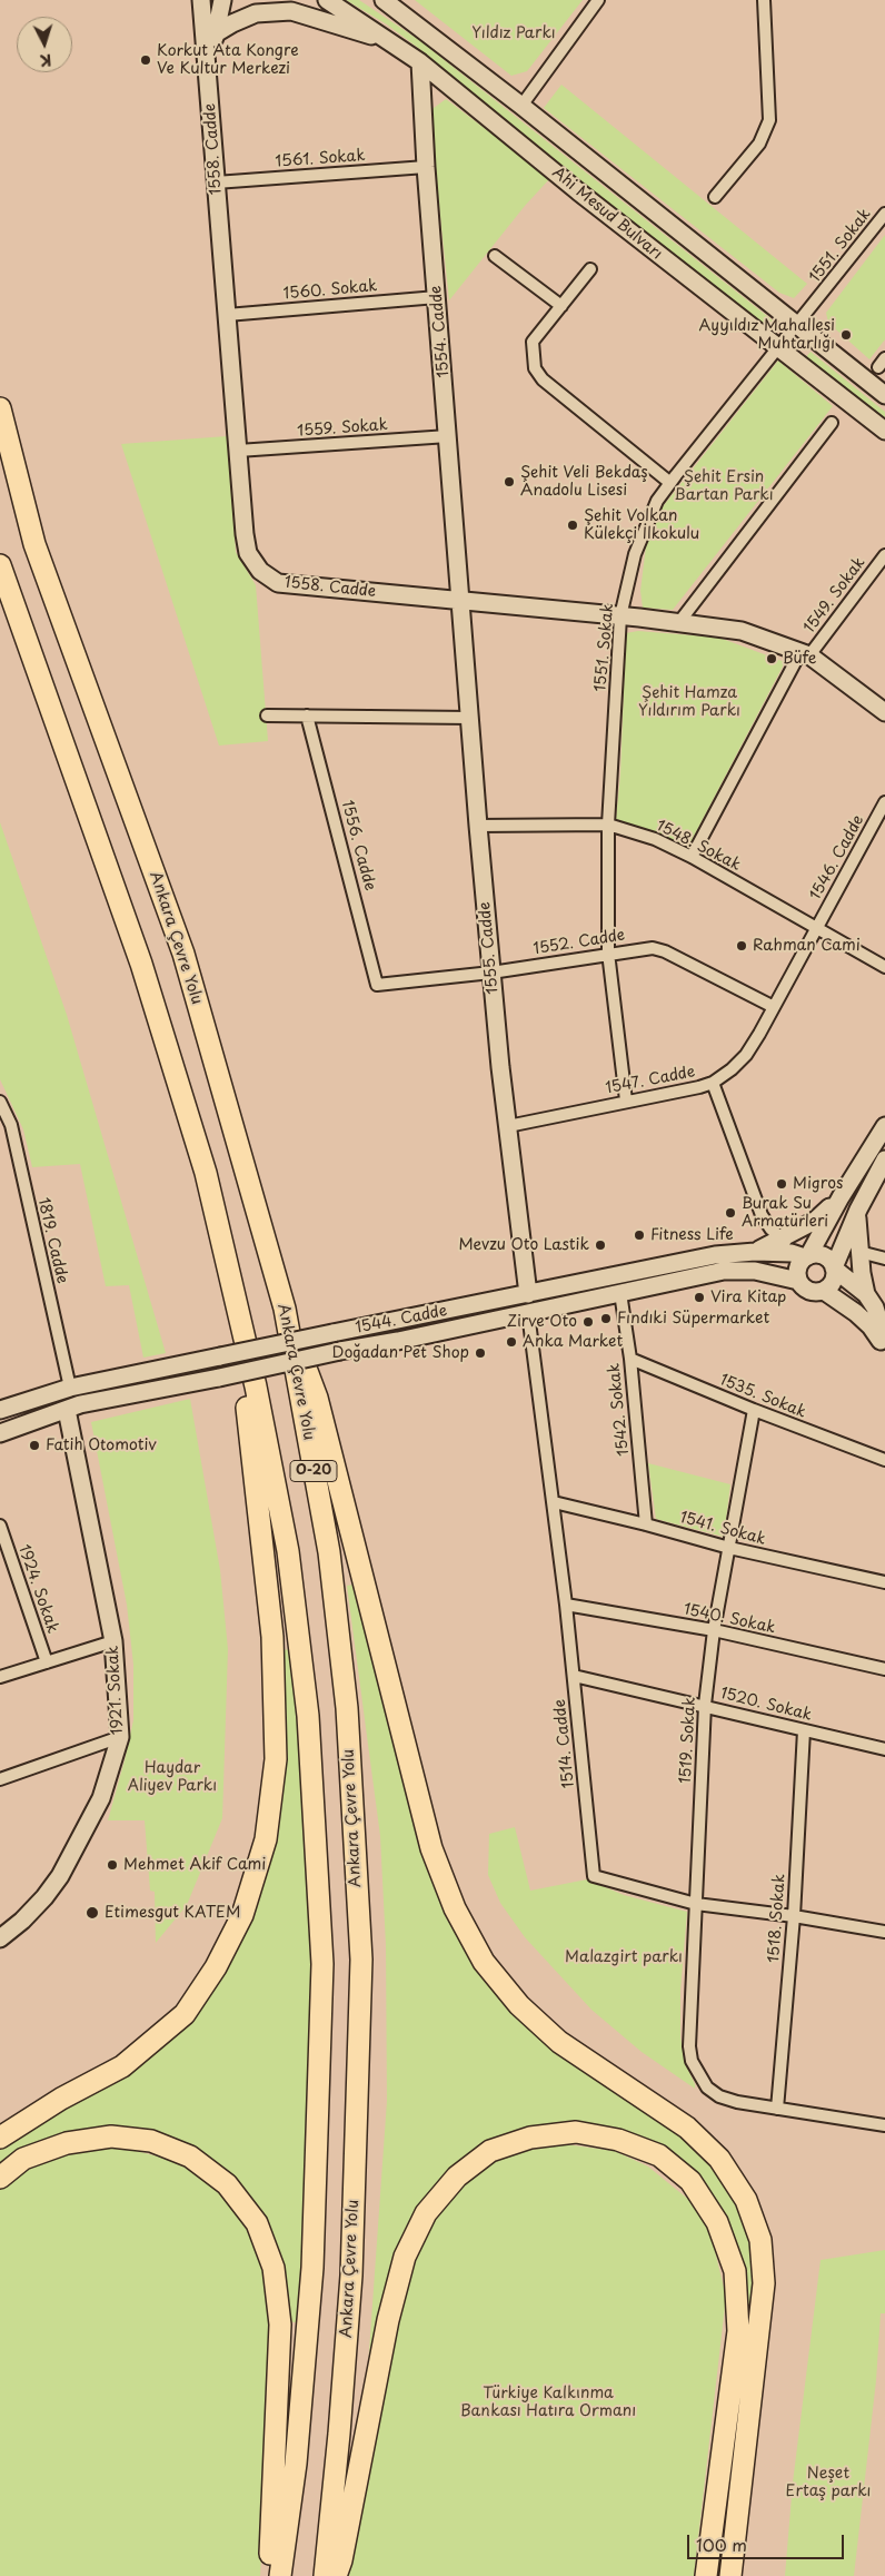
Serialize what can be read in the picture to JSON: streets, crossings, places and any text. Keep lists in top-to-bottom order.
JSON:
{
  "streets": {
    "highway": ["Ankara Çevre Yolu", "O-20"],
    "street": [
      "1558. Cadde",
      "1561. Sokak",
      "Ahi Mesud Bulvarı",
      "1551. Sokak",
      "1560. Sokak",
      "1554. Cadde",
      "1559. Sokak",
      "1549. Sokak",
      "1556. Cadde",
      "1548. Sokak",
      "1546. Cadde",
      "1552. Cadde",
      "1555. Cadde",
      "1547. Cadde",
      "1819. Cadde",
      "1544. Cadde",
      "1535. Sokak",
      "1542. Sokak",
      "1541. Sokak",
      "1924. Sokak",
      "1540. Sokak",
      "1921. Sokak",
      "1520. Sokak",
      "1519. Sokak",
      "1514. Cadde",
      "1518. Sokak"
    ]
  },
  "crossings": [
    ["1558. Cadde", "1561. Sokak"],
    ["1558. Cadde", "1551. Sokak"],
    ["1558. Cadde", "1560. Sokak"],
    ["1558. Cadde", "1554. Cadde"],
    ["1558. Cadde", "1559. Sokak"],
    ["1558. Cadde", "1549. Sokak"],
    ["1558. Cadde", "1555. Cadde"],
    ["1561. Sokak", "1554. Cadde"],
    ["Ahi Mesud Bulvarı", "1551. Sokak"],
    ["Ahi Mesud Bulvarı", "1554. Cadde"],
    ["1551. Sokak", "1548. Sokak"],
    ["1551. Sokak", "1552. Cadde"],
    ["1551. Sokak", "1547. Cadde"],
    ["1560. Sokak", "1554. Cadde"],
    ["1554. Cadde", "1559. Sokak"],
    ["1554. Cadde", "1555. Cadde"],
    ["1549. Sokak", "1548. Sokak"],
    ["1556. Cadde", "1552. Cadde"],
    ["1548. Sokak", "1546. Cadde"],
    ["1548. Sokak", "1555. Cadde"],
    ["1548. Sokak", "1547. Cadde"],
    ["1546. Cadde", "1547. Cadde"],
    ["1552. Cadde", "1555. Cadde"],
    ["1552. Cadde", "1547. Cadde"],
    ["1555. Cadde", "1547. Cadde"],
    ["1555. Cadde", "1544. Cadde"],
    ["1819. Cadde", "1544. Cadde"],
    ["1544. Cadde", "1542. Sokak"],
    ["1544. Cadde", "1921. Sokak"],
    ["1544. Cadde", "1514. Cadde"],
    ["1535. Sokak", "1542. Sokak"],
    ["1535. Sokak", "1519. Sokak"],
    ["1542. Sokak", "1541. Sokak"],
    ["1541. Sokak", "1519. Sokak"],
    ["1541. Sokak", "1514. Cadde"],
    ["1540. Sokak", "1519. Sokak"],
    ["1540. Sokak", "1514. Cadde"],
    ["1520. Sokak", "1519. Sokak"],
    ["1520. Sokak", "1514. Cadde"],
    ["1520. Sokak", "1518. Sokak"],
    ["1519. Sokak", "1514. Cadde"],
    ["1519. Sokak", "1518. Sokak"],
    ["1514. Cadde", "1518. Sokak"]
  ],
  "parks": [
    "Yıldız Parkı",
    "Şehit Ersin Bartan Parkı",
    "Şehit Hamza Yıldırım Parkı",
    "Haydar Aliyev Parkı",
    "Malazgirt parkı",
    "Türkiye Kalkınma Bankası Hatıra Ormanı",
    "Neşet Ertaş parkı"
  ],
  "places": [
    "Korkut Ata Kongre Ve Kultur Merkezi",
    "Ayyıldız Mahallesi Muhtarlığı",
    "Şehit Veli Bekdaş Anadolu Lisesi",
    "Şehit Volkan Külekçi İlkokulu",
    "Büfe",
    "Rahman Cami",
    "Migros",
    "Burak Su Armatürleri",
    "Fitness Life",
    "Mevzu Oto Lastik",
    "Vira Kitap",
    "Fındıki Süpermarket",
    "Zirve Oto",
    "Anka Market",
    "Doğadan Pet Shop",
    "Fatih Otomotiv",
    "Mehmet Akif Cami",
    "Etimesgut KATEM"
  ],
  "scale_bar": "100 m",
  "north": "bottom"
}
